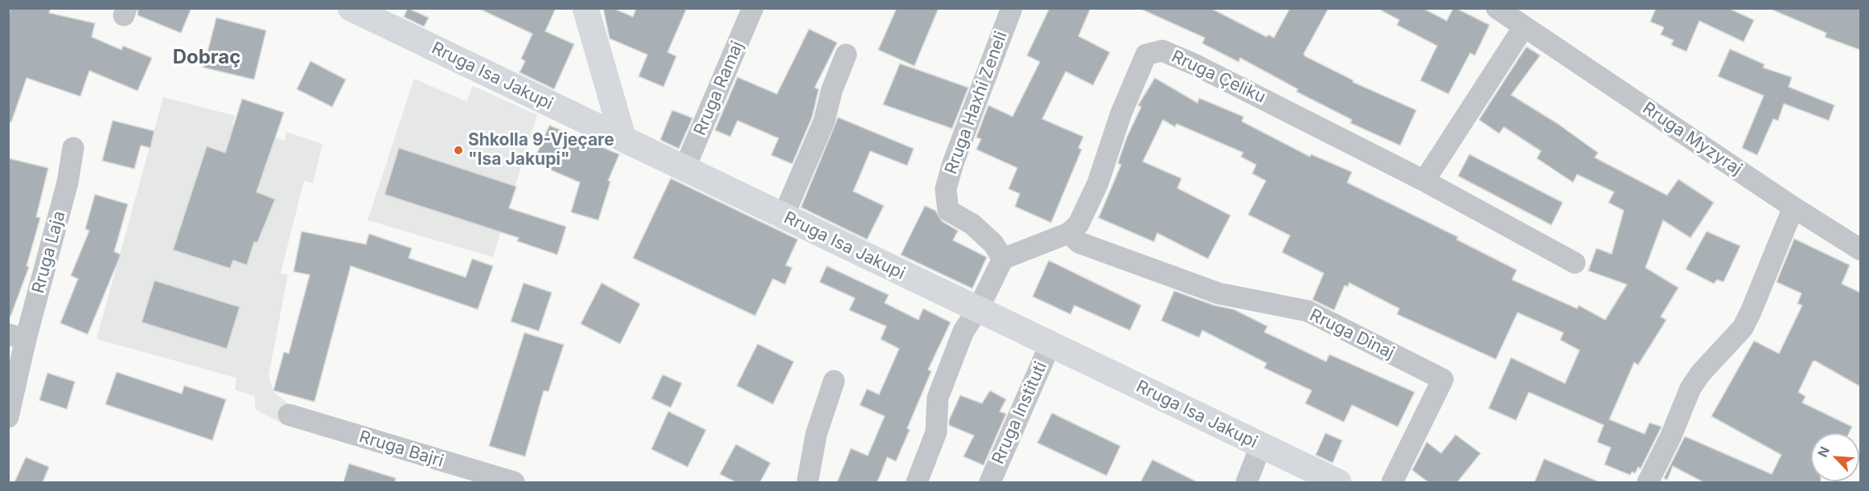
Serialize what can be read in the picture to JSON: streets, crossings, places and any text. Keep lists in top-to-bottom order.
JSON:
{
  "streets": {
    "street": [
      "Rruga Isa Jakupi",
      "Rruga Çeliku",
      "Rruga Ramaj",
      "Rruga Haxhi Zeneli",
      "Rruga Myzyraj",
      "Rruga Laja",
      "Rruga Dinaj",
      "Rruga Instituti",
      "Rruga Bajri"
    ]
  },
  "crossings": [
    ["Rruga Isa Jakupi", "Rruga Ramaj"],
    ["Rruga Isa Jakupi", "Rruga Instituti"],
    ["Rruga Çeliku", "Rruga Dinaj"]
  ],
  "districts": ["Dobraç"],
  "places": ["Shkolla 9-Vjeçare \"Isa Jakupi\""],
  "north": "top left"
}
